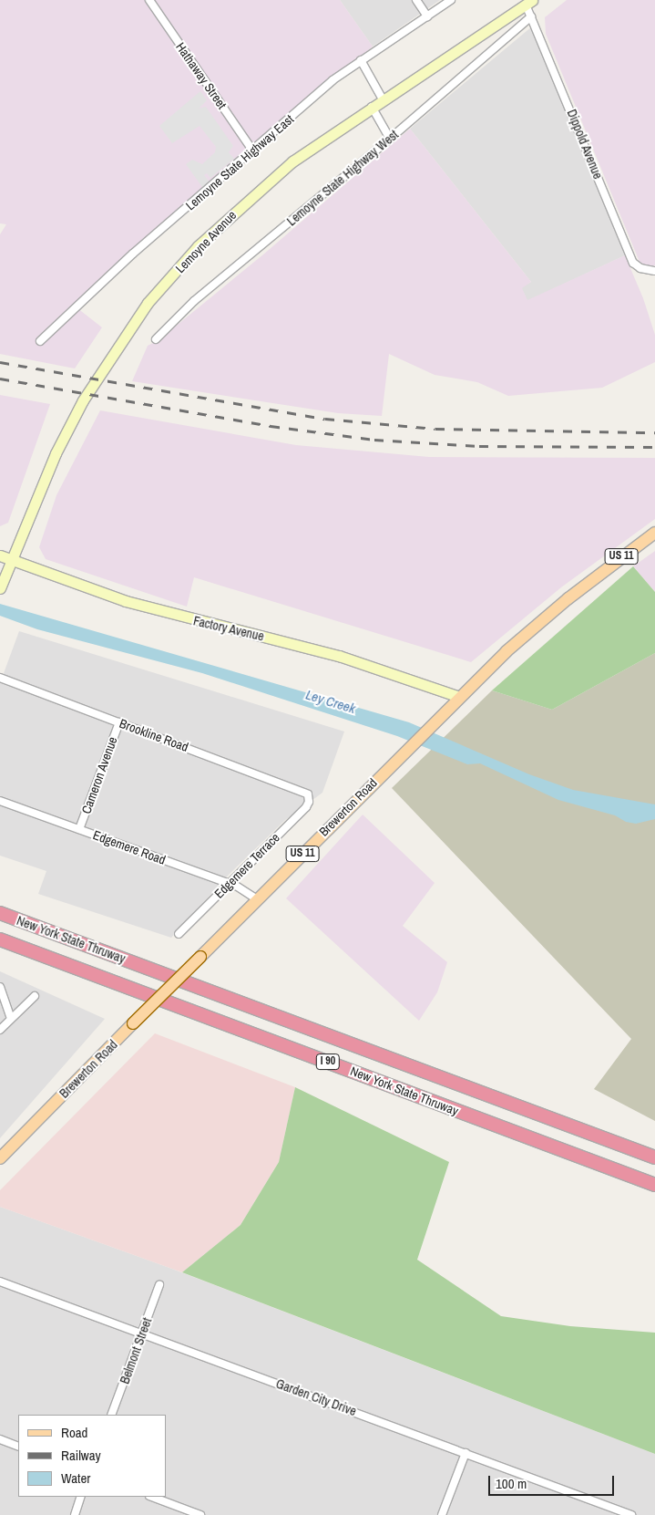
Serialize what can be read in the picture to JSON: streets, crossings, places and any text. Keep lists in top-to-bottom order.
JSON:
{
  "streets": {
    "highway": ["New York State Thruway", "I 90"],
    "main road": ["US 11", "Brewerton Road"],
    "street": [
      "Hathaway Street",
      "Dippold Avenue",
      "Lemoyne State Highway East",
      "Lemoyne State Highway West",
      "Lemoyne Avenue",
      "Factory Avenue",
      "Brookline Road",
      "Cameron Avenue",
      "Edgemere Road",
      "Edgemere Terrace",
      "Belmont Street",
      "Garden City Drive"
    ]
  },
  "crossings": [
    ["Hathaway Street", "Lemoyne State Highway East"],
    ["Dippold Avenue", "Lemoyne State Highway West"],
    ["Dippold Avenue", "Lemoyne Avenue"],
    ["Lemoyne Avenue", "Factory Avenue"],
    ["Factory Avenue", "Brewerton Road"],
    ["Brookline Road", "Cameron Avenue"],
    ["Brookline Road", "Edgemere Terrace"],
    ["Cameron Avenue", "Edgemere Road"],
    ["Brewerton Road", "Edgemere Road"],
    ["Edgemere Road", "Edgemere Terrace"],
    ["Belmont Street", "Garden City Drive"]
  ],
  "water": ["Ley Creek"],
  "legend": ["Road", "Railway", "Water"],
  "scale_bar": "100 m"
}
